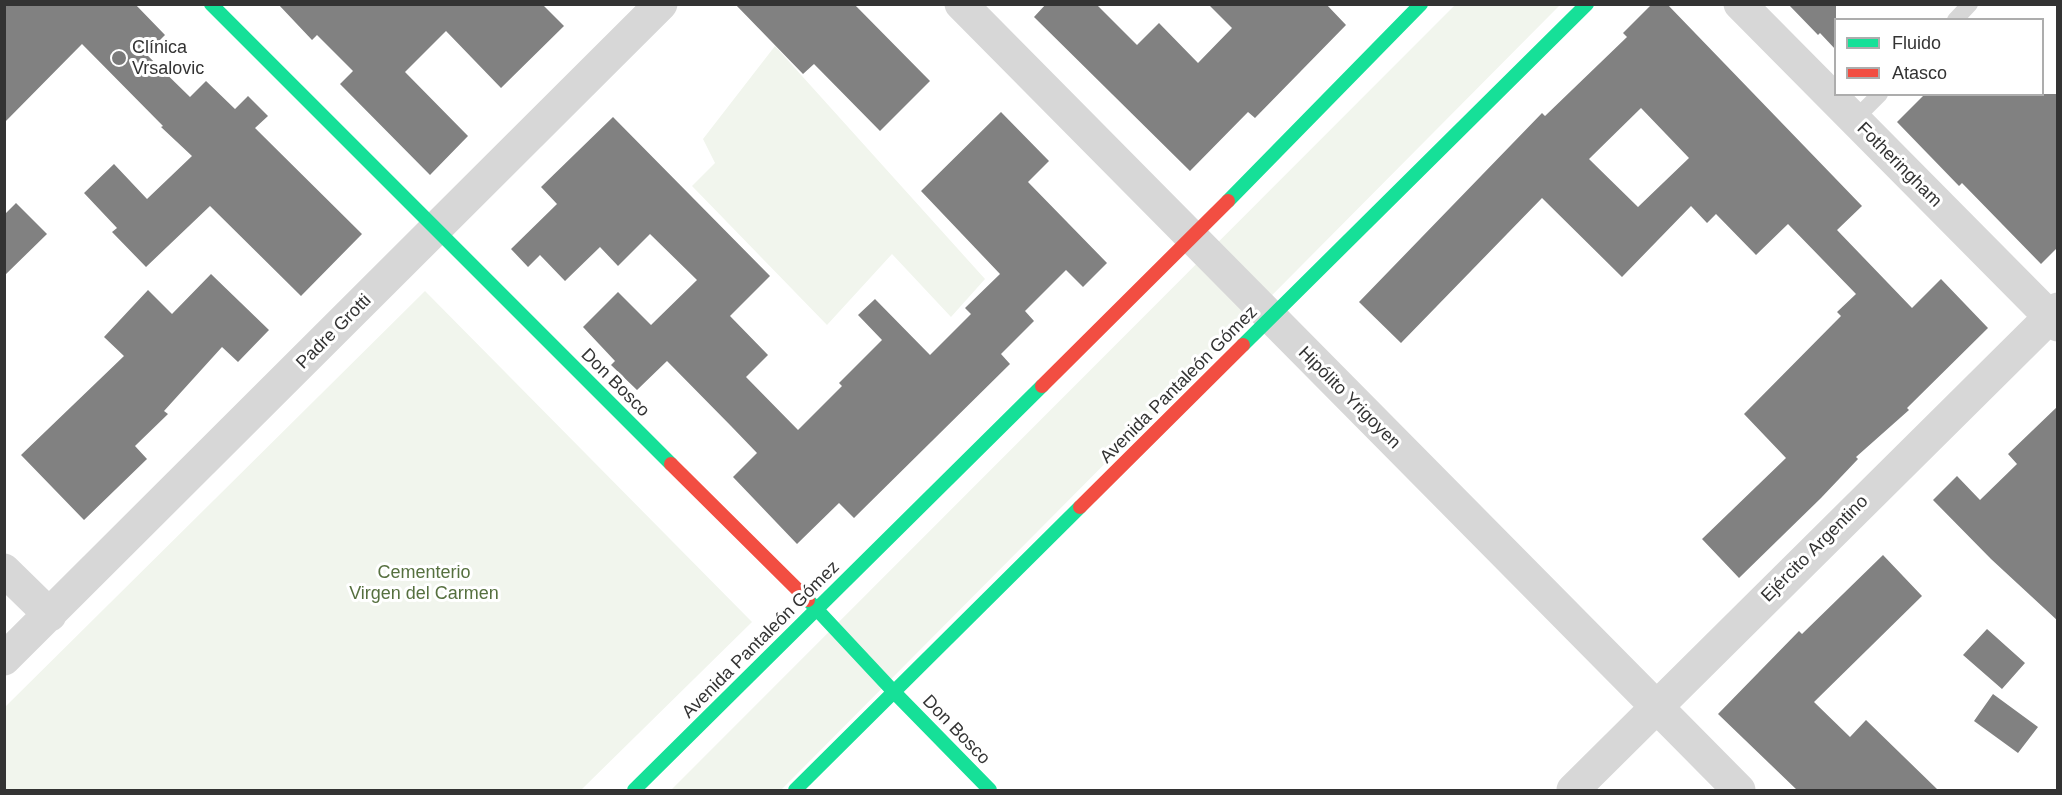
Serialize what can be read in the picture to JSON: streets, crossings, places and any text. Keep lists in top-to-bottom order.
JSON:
{
  "streets": {
    "main road": ["Don Bosco", "Avenida Pantaleón Gómez"],
    "street": [
      "Fotheringham",
      "Padre Grotti",
      "Hipólito Yrigoyen",
      "Ejército Argentino"
    ]
  },
  "crossings": [
    ["Fotheringham", "Ejército Argentino"],
    ["Padre Grotti", "Don Bosco"],
    ["Don Bosco", "Avenida Pantaleón Gómez"],
    ["Avenida Pantaleón Gómez", "Hipólito Yrigoyen"],
    ["Hipólito Yrigoyen", "Ejército Argentino"]
  ],
  "parks": ["Cementerio Virgen del Carmen"],
  "places": ["Clínica Vrsalovic"],
  "legend": ["Fluido", "Atasco"]
}
